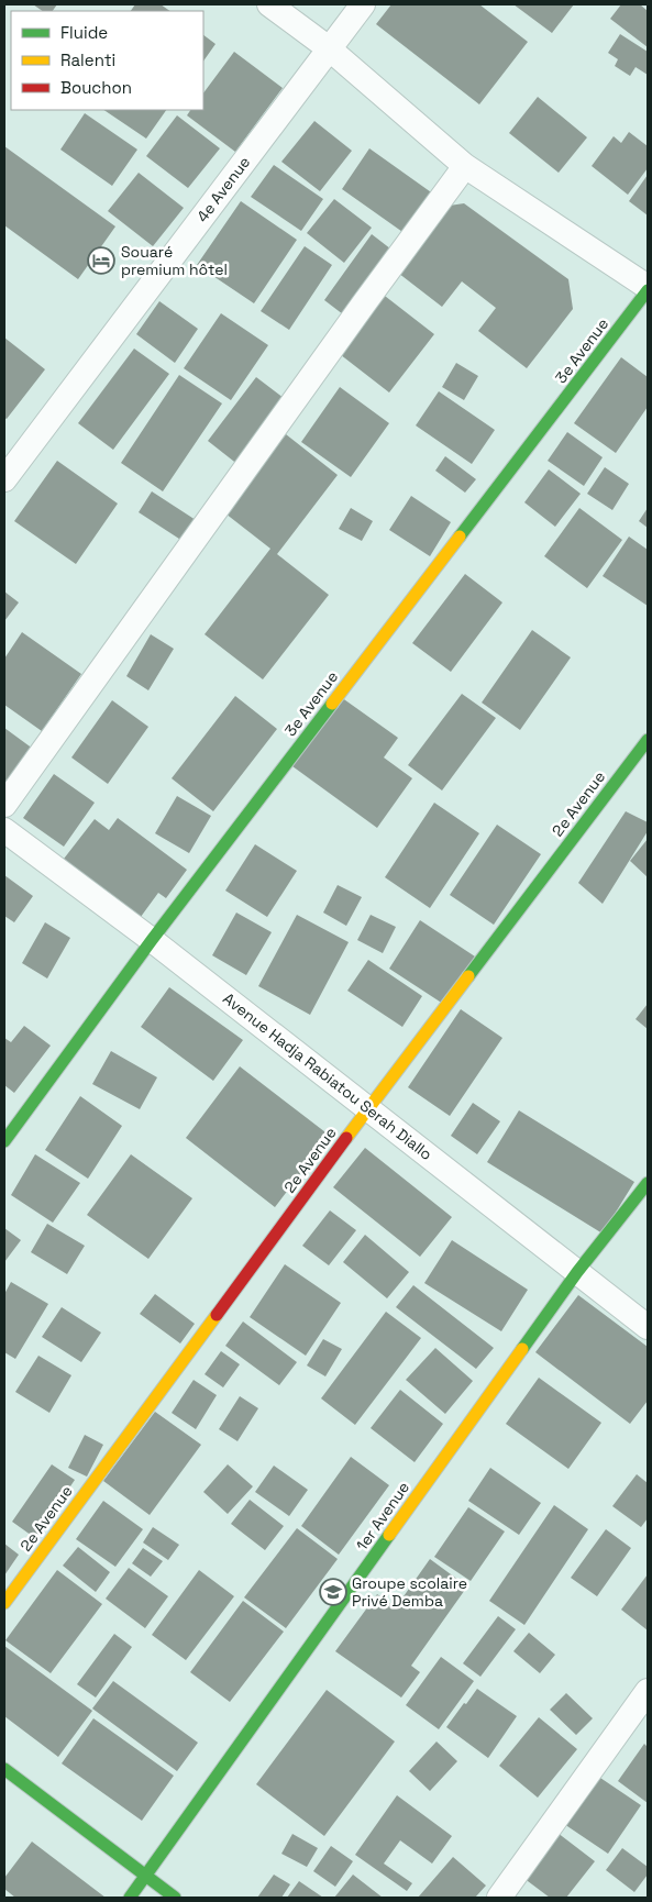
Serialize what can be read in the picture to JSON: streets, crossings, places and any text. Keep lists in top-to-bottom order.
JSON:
{
  "streets": {
    "street": [
      "4e Avenue",
      "3e Avenue",
      "2e Avenue",
      "Avenue Hadja Rabiatou Serah Diallo",
      "1er Avenue"
    ]
  },
  "crossings": [
    ["3e Avenue", "Avenue Hadja Rabiatou Serah Diallo"],
    ["2e Avenue", "Avenue Hadja Rabiatou Serah Diallo"],
    ["Avenue Hadja Rabiatou Serah Diallo", "1er Avenue"]
  ],
  "places": {
    "hotel": ["Souaré premium hôtel"],
    "school or university": ["Groupe scolaire Privé Demba"]
  },
  "legend": ["Fluide", "Ralenti", "Bouchon"]
}
